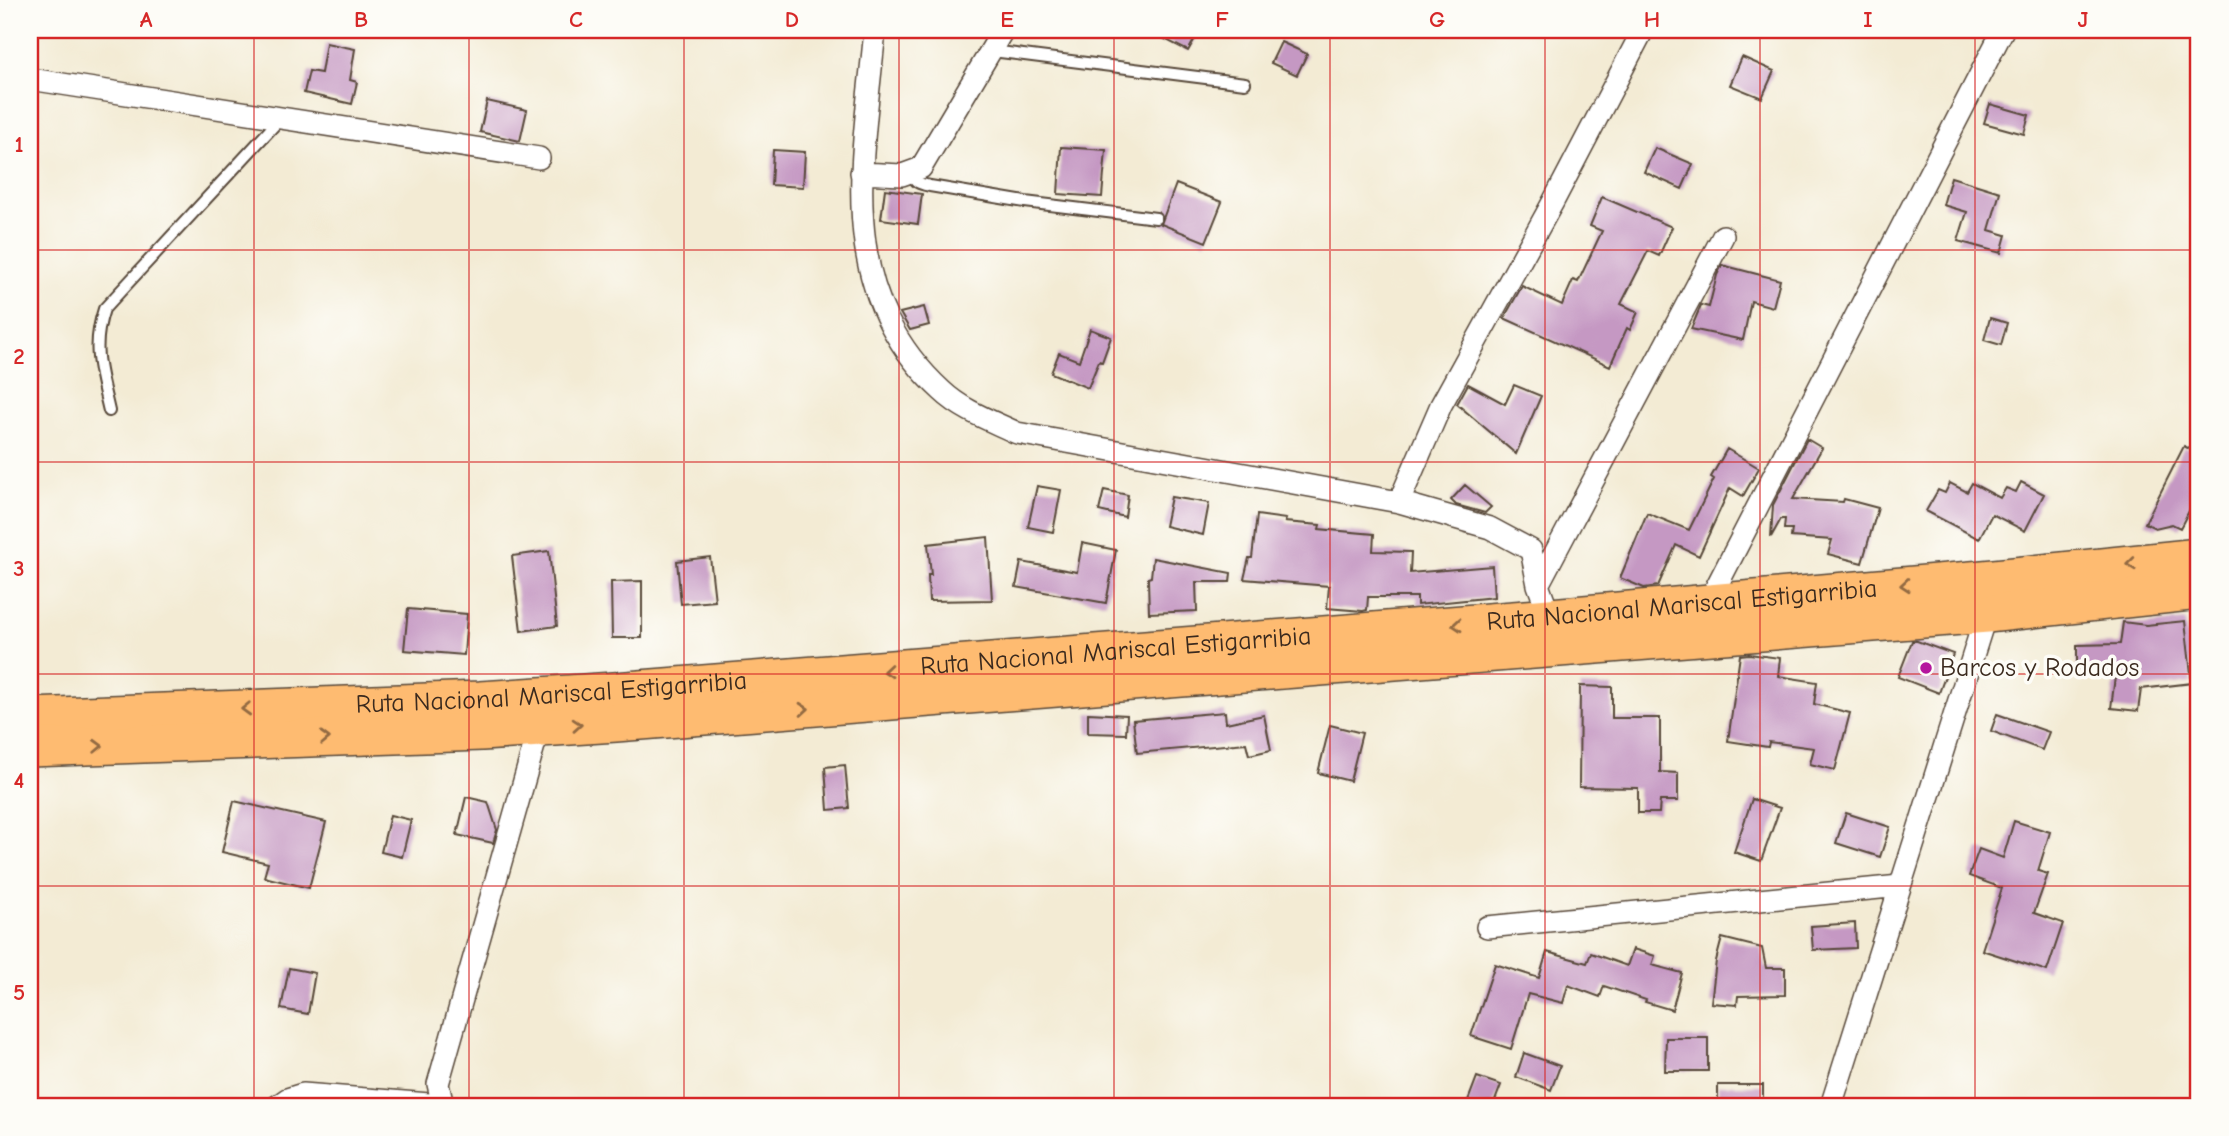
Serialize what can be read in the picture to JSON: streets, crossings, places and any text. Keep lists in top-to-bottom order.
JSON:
{
  "streets": {
    "highway": ["Ruta Nacional Mariscal Estigarribia"]
  },
  "places": ["Barcos y Rodados"],
  "grid": {
    "columns": [
      "A",
      "B",
      "C",
      "D",
      "E",
      "F",
      "G",
      "H",
      "I",
      "J"
    ],
    "rows": [
      "1",
      "2",
      "3",
      "4",
      "5"
    ]
  }
}
